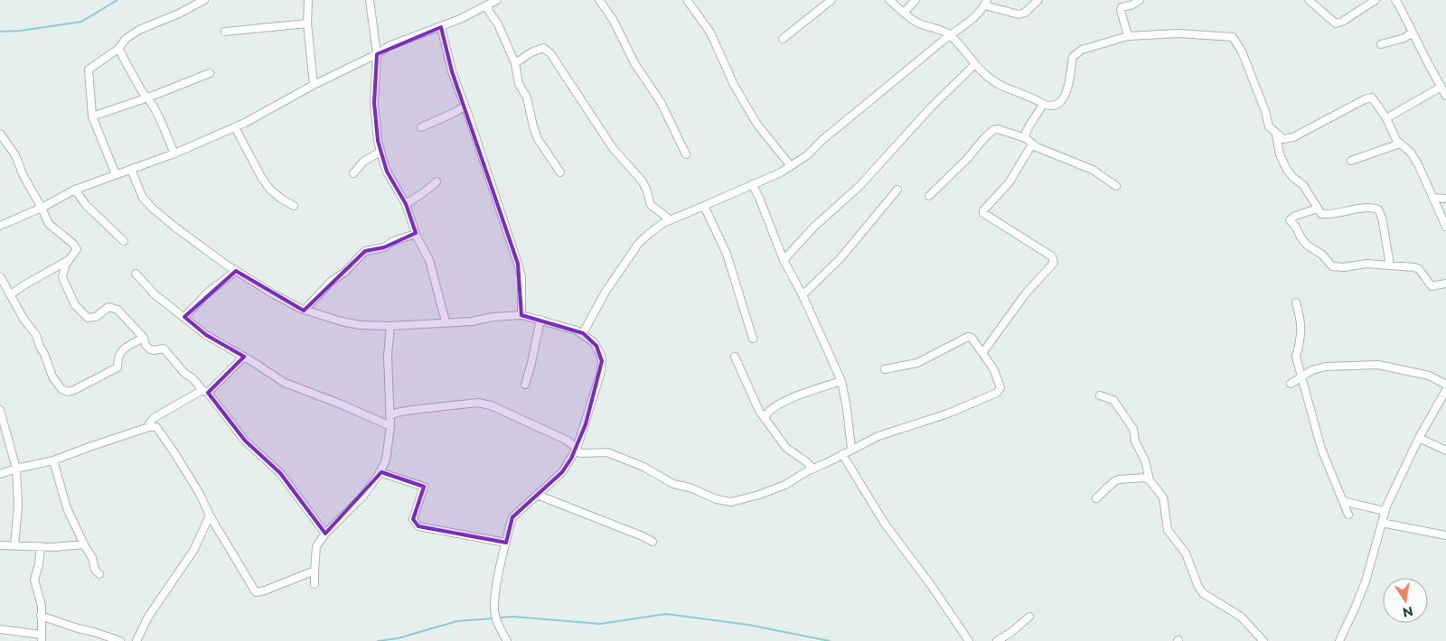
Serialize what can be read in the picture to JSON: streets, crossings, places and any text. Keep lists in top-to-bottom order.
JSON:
{
  "north": "bottom"
}
